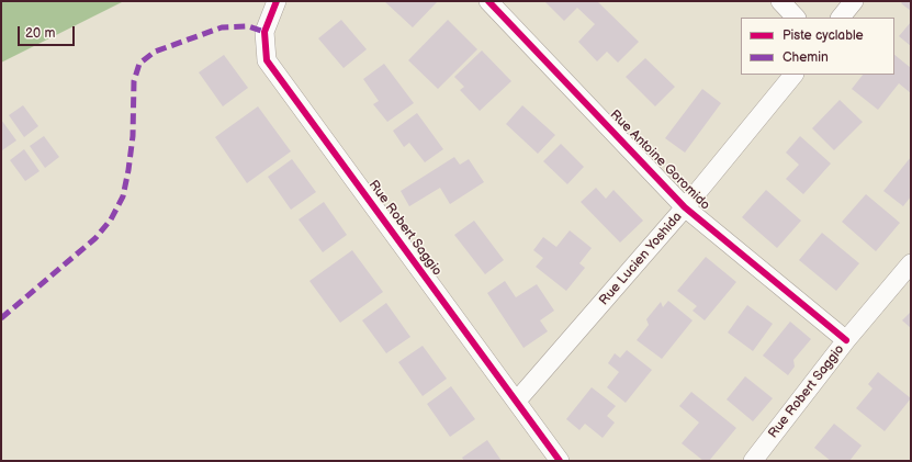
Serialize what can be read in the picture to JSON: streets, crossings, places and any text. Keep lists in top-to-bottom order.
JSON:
{
  "streets": {
    "street": ["Rue Antoine Goromido", "Rue Robert Saggio", "Rue Lucien Yoshida"]
  },
  "crossings": [
    ["Rue Antoine Goromido", "Rue Robert Saggio"],
    ["Rue Antoine Goromido", "Rue Lucien Yoshida"],
    ["Rue Robert Saggio", "Rue Lucien Yoshida"]
  ],
  "legend": ["Piste cyclable", "Chemin"],
  "scale_bar": "20 m"
}
